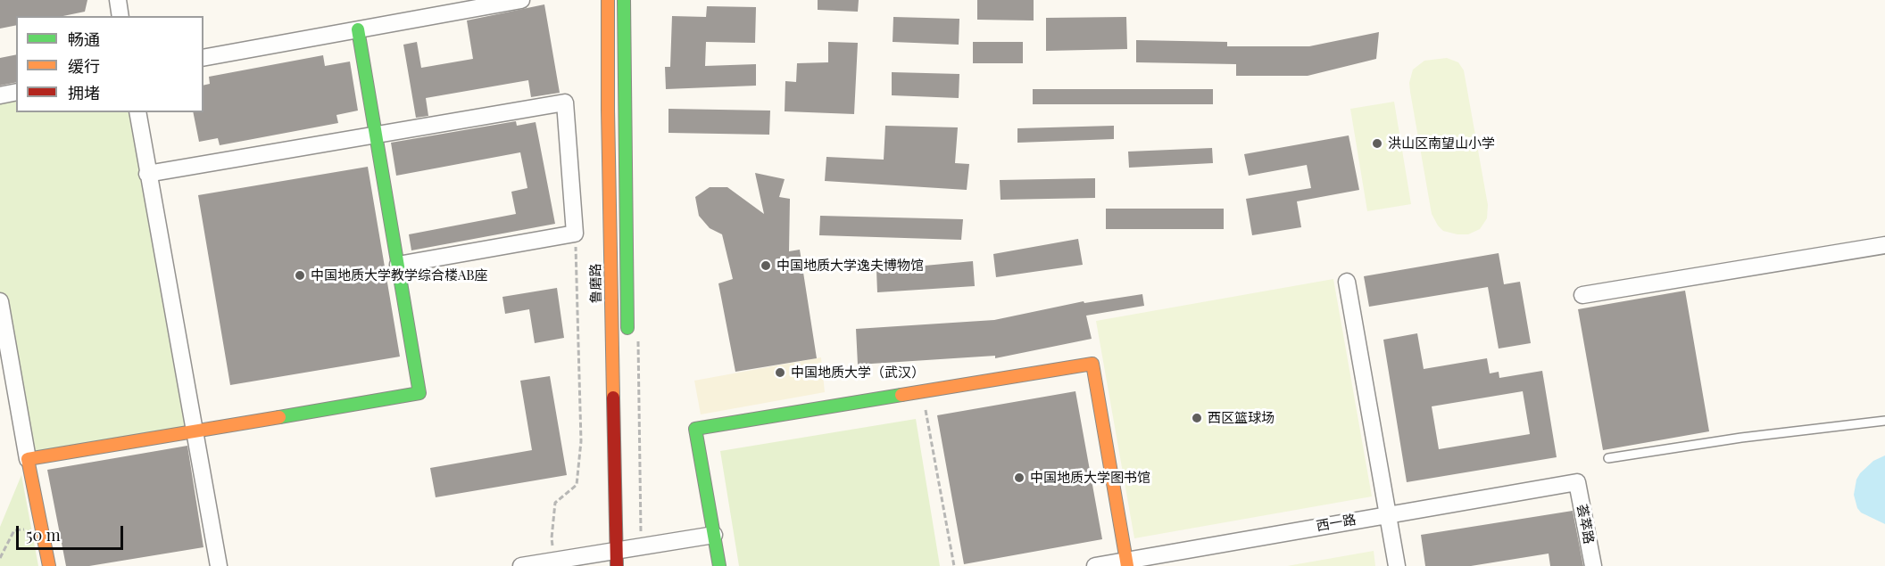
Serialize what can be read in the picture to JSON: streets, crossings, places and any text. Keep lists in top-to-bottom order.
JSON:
{
  "streets": {
    "street": ["鲁磨路", "西一路", "荟萃路"]
  },
  "crossings": [
    ["西一路", "荟萃路"]
  ],
  "places": [
    "洪山区南望山小学",
    "中国地质大学逸夫博物馆",
    "中国地质大学教学综合楼AB座",
    "中国地质大学（武汉）",
    "西区篮球场",
    "中国地质大学图书馆"
  ],
  "legend": ["畅通", "缓行", "拥堵"],
  "scale_bar": "50 m"
}
